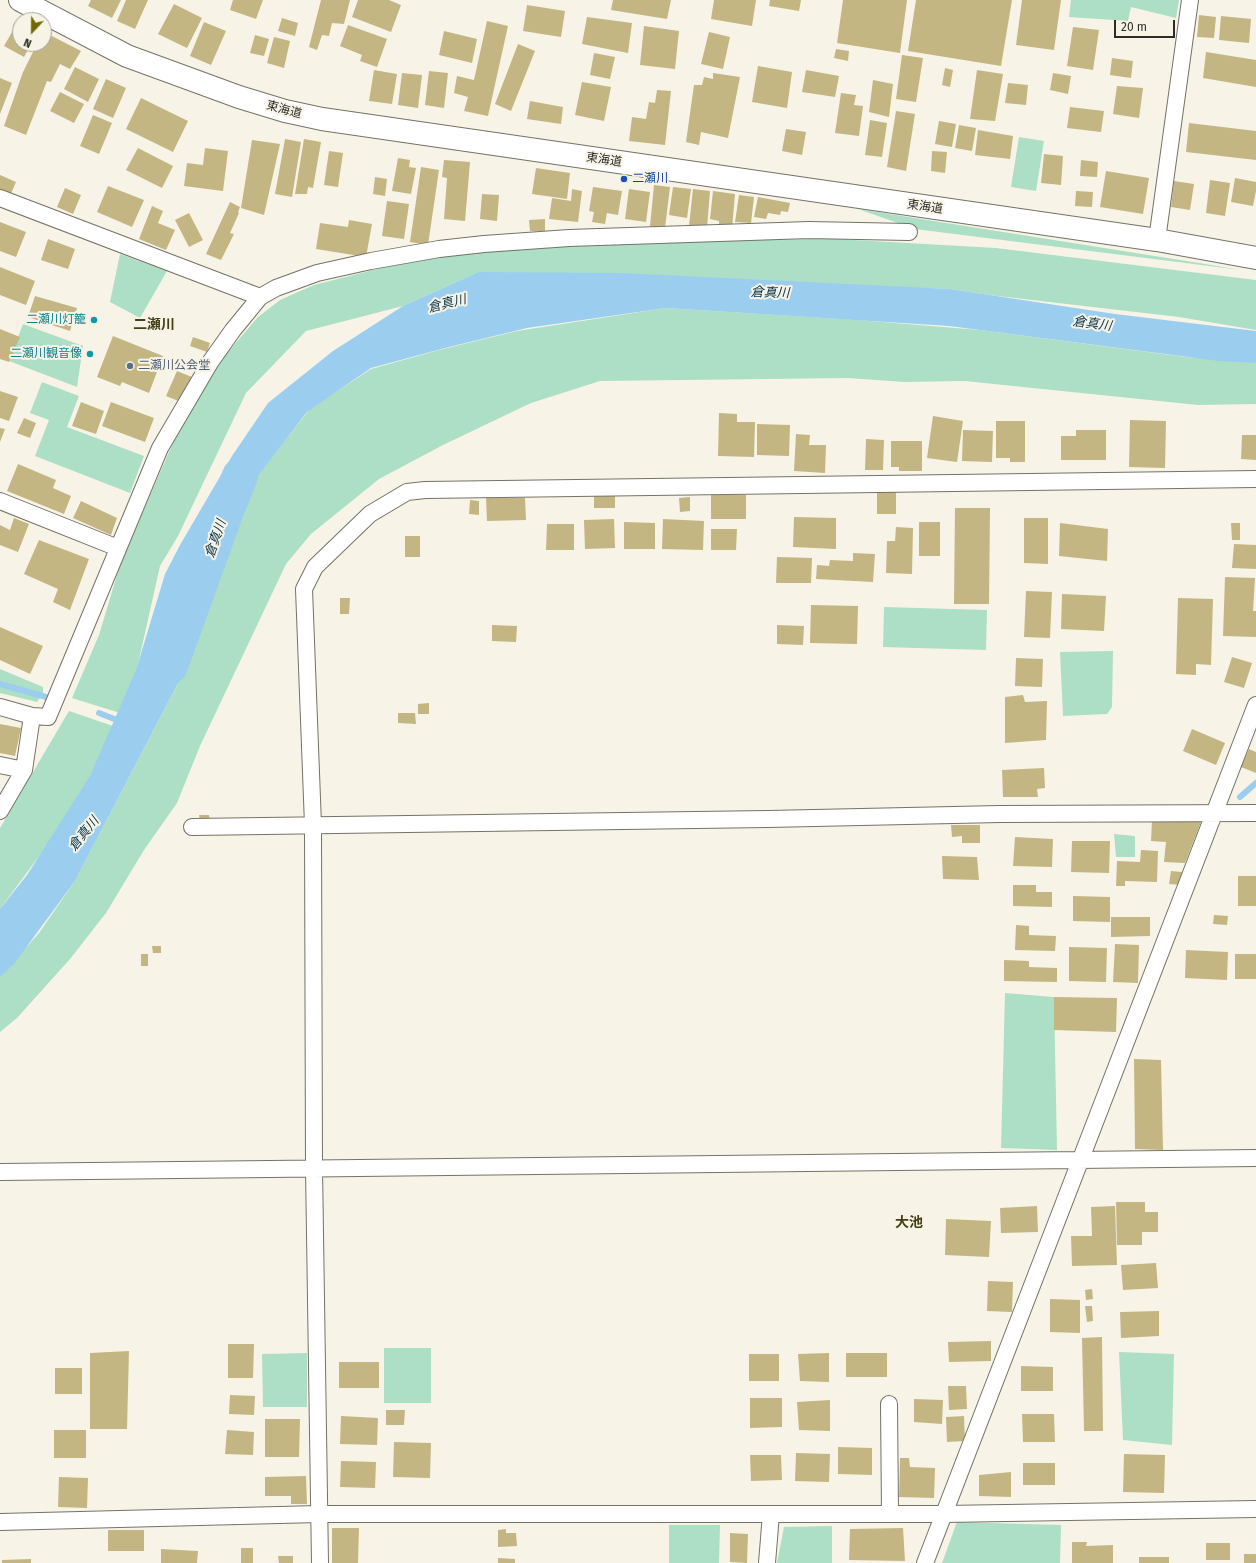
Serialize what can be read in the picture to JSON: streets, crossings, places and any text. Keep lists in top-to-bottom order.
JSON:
{
  "streets": {
    "main road": ["東海道"]
  },
  "districts": ["二瀬川", "大池"],
  "water": ["倉真川"],
  "places": [
    "二瀬川",
    "二瀬川灯籠",
    "二瀬川観音像",
    "二瀬川公会堂"
  ],
  "scale_bar": "20 m",
  "north": "bottom"
}
